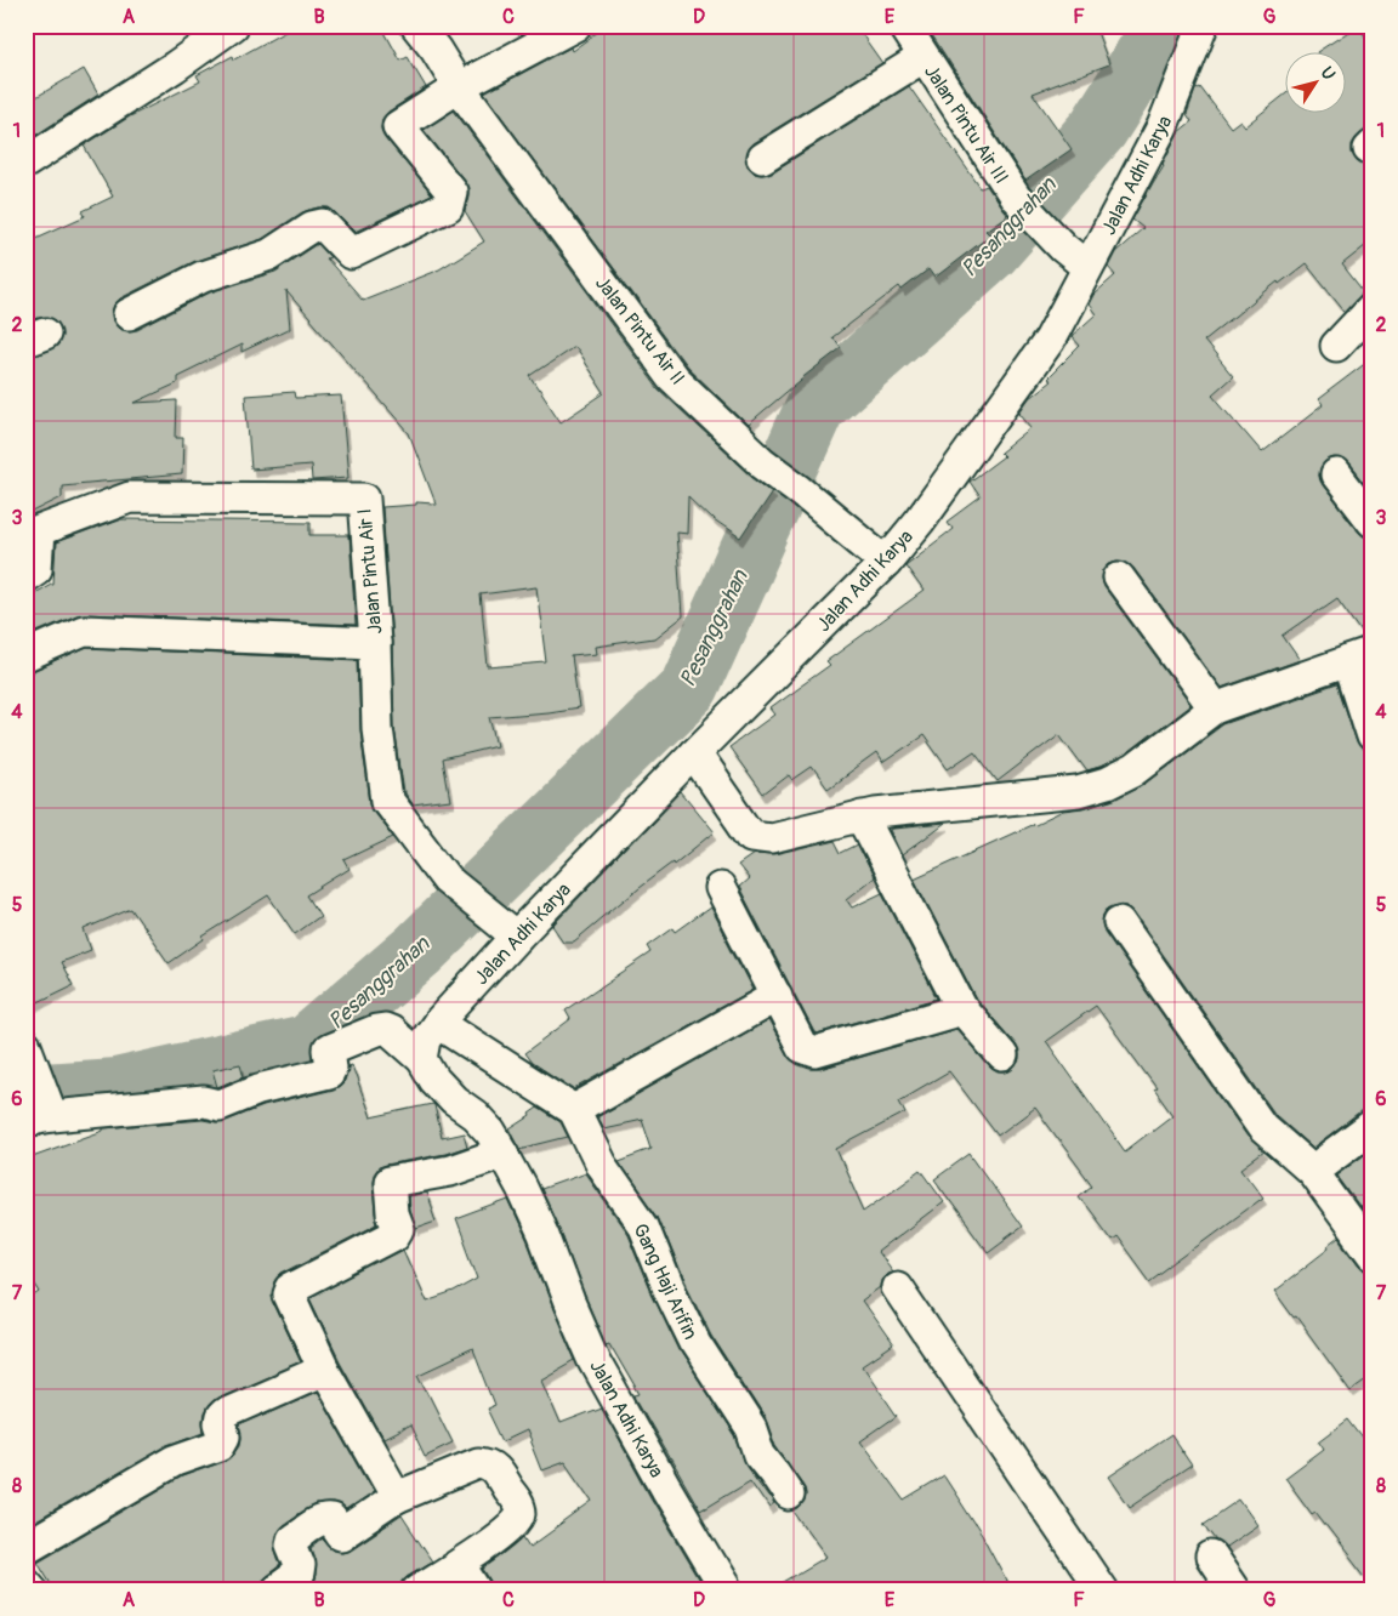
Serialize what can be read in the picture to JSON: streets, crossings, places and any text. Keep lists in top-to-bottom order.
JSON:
{
  "streets": {
    "street": [
      "Jalan Pintu Air III",
      "Jalan Adhi Karya",
      "Jalan Pintu Air II",
      "Jalan Pintu Air I",
      "Gang Haji Arifin"
    ]
  },
  "crossings": [
    ["Jalan Pintu Air III", "Jalan Adhi Karya"],
    ["Jalan Adhi Karya", "Jalan Pintu Air II"],
    ["Jalan Adhi Karya", "Jalan Pintu Air I"]
  ],
  "water": ["Pesanggrahan"],
  "north": "top right",
  "grid": {
    "columns": [
      "A",
      "B",
      "C",
      "D",
      "E",
      "F",
      "G"
    ],
    "rows": [
      "1",
      "2",
      "3",
      "4",
      "5",
      "6",
      "7",
      "8"
    ]
  }
}
